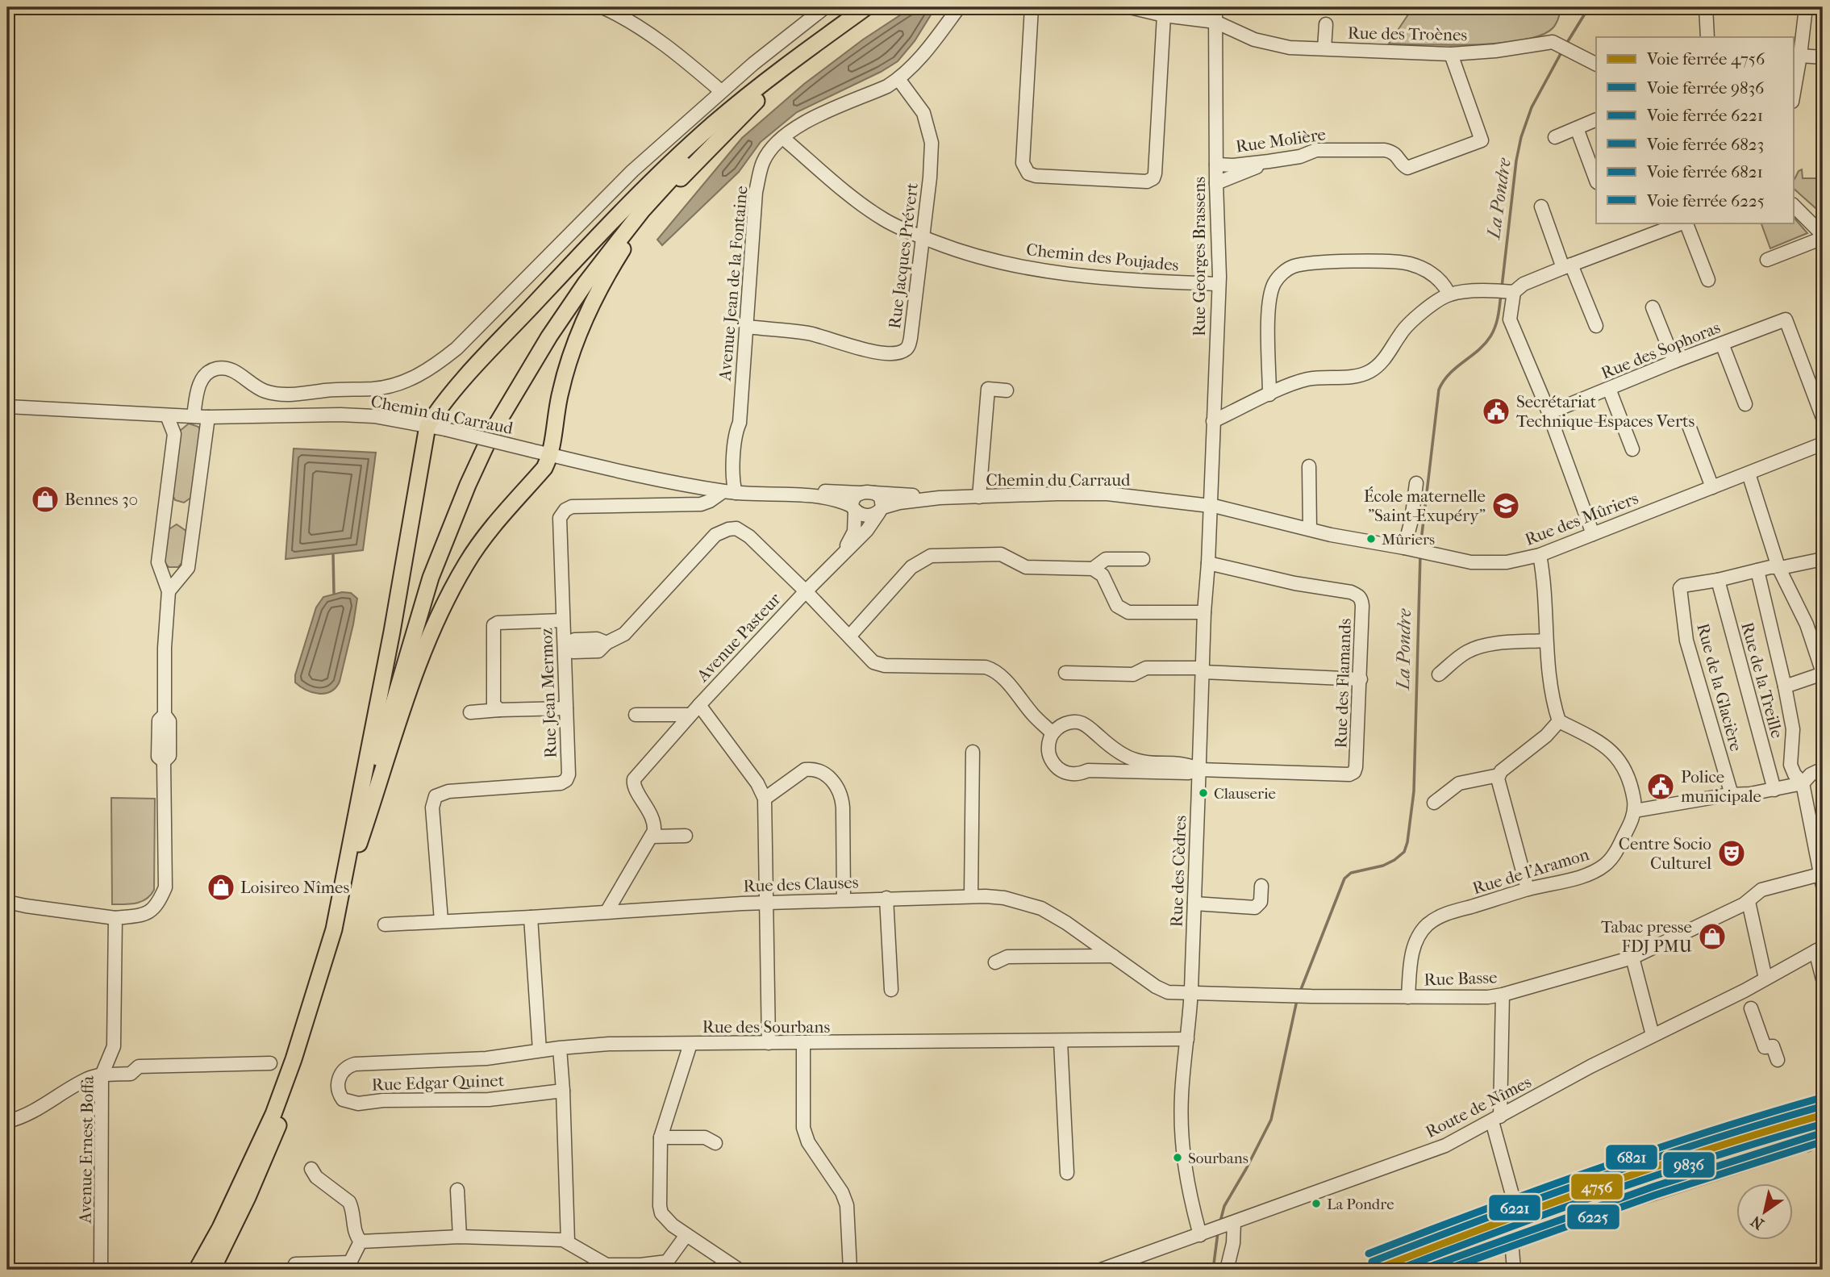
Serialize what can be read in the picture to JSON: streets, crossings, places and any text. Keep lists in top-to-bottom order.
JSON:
{
  "streets": {
    "street": [
      "Rue des Troènes",
      "Rue Molière",
      "Rue Jacques Prévert",
      "Rue Georges Brassens",
      "Chemin des Poujades",
      "Avenue Jean de la Fontaine",
      "Rue des Sophoras",
      "Chemin du Carraud",
      "Rue des Mûriers",
      "Avenue Pasteur",
      "Rue de la Treille",
      "Rue des Flamands",
      "Rue de la Glacière",
      "Rue Jean Mermoz",
      "Rue des Cèdres",
      "Rue de l'Aramon",
      "Rue des Clauses",
      "Rue Basse",
      "Rue des Sourbans",
      "Rue Edgar Quinet",
      "Route de Nîmes",
      "Avenue Ernest Boffa"
    ]
  },
  "crossings": [
    ["Rue des Troènes", "Rue Molière"],
    ["Rue des Troènes", "Rue Georges Brassens"],
    ["Rue Molière", "Rue Georges Brassens"],
    ["Rue Jacques Prévert", "Chemin des Poujades"],
    ["Rue Jacques Prévert", "Avenue Jean de la Fontaine"],
    ["Rue Georges Brassens", "Chemin des Poujades"],
    ["Rue Georges Brassens", "Chemin du Carraud"],
    ["Rue Georges Brassens", "Rue des Mûriers"],
    ["Rue Georges Brassens", "Rue des Cèdres"],
    ["Chemin des Poujades", "Avenue Jean de la Fontaine"],
    ["Avenue Jean de la Fontaine", "Chemin du Carraud"],
    ["Avenue Jean de la Fontaine", "Rue Jean Mermoz"],
    ["Chemin du Carraud", "Rue des Mûriers"],
    ["Chemin du Carraud", "Avenue Pasteur"],
    ["Chemin du Carraud", "Rue Jean Mermoz"],
    ["Chemin du Carraud", "Rue des Cèdres"],
    ["Rue des Mûriers", "Rue des Cèdres"],
    ["Avenue Pasteur", "Rue des Clauses"],
    ["Avenue Pasteur", "Rue des Sourbans"],
    ["Rue de la Treille", "Rue de la Glacière"],
    ["Rue des Flamands", "Rue des Cèdres"],
    ["Rue Jean Mermoz", "Rue des Clauses"],
    ["Rue des Cèdres", "Rue des Clauses"],
    ["Rue des Cèdres", "Rue Basse"],
    ["Rue des Cèdres", "Rue des Sourbans"],
    ["Rue des Cèdres", "Route de Nîmes"],
    ["Rue de l'Aramon", "Rue Basse"],
    ["Rue des Clauses", "Rue Basse"],
    ["Rue des Sourbans", "Rue Edgar Quinet"]
  ],
  "water": ["La Pondre"],
  "places": {
    "public building": ["Secrétariat Technique-Espaces Verts", "Police municipale"],
    "shop": ["Bennes 30", "Loisireo Nîmes", "Tabac presse FDJ PMU"],
    "school or university": ["École maternelle \"Saint-Exupéry\""],
    "other": [
      "Mûriers",
      "Clauserie",
      "Sourbans",
      "La Pondre"
    ],
    "theatre": ["Centre Socio Culturel"]
  },
  "lines": [
    "rail line 6821",
    "rail line 6221",
    "rail line 4756",
    "rail line 9836",
    "rail line 6823",
    "rail line 6225"
  ],
  "legend": [
    "Voie ferrée 4756",
    "Voie ferrée 9836",
    "Voie ferrée 6221",
    "Voie ferrée 6823",
    "Voie ferrée 6821",
    "Voie ferrée 6225"
  ],
  "north": "bottom left"
}
